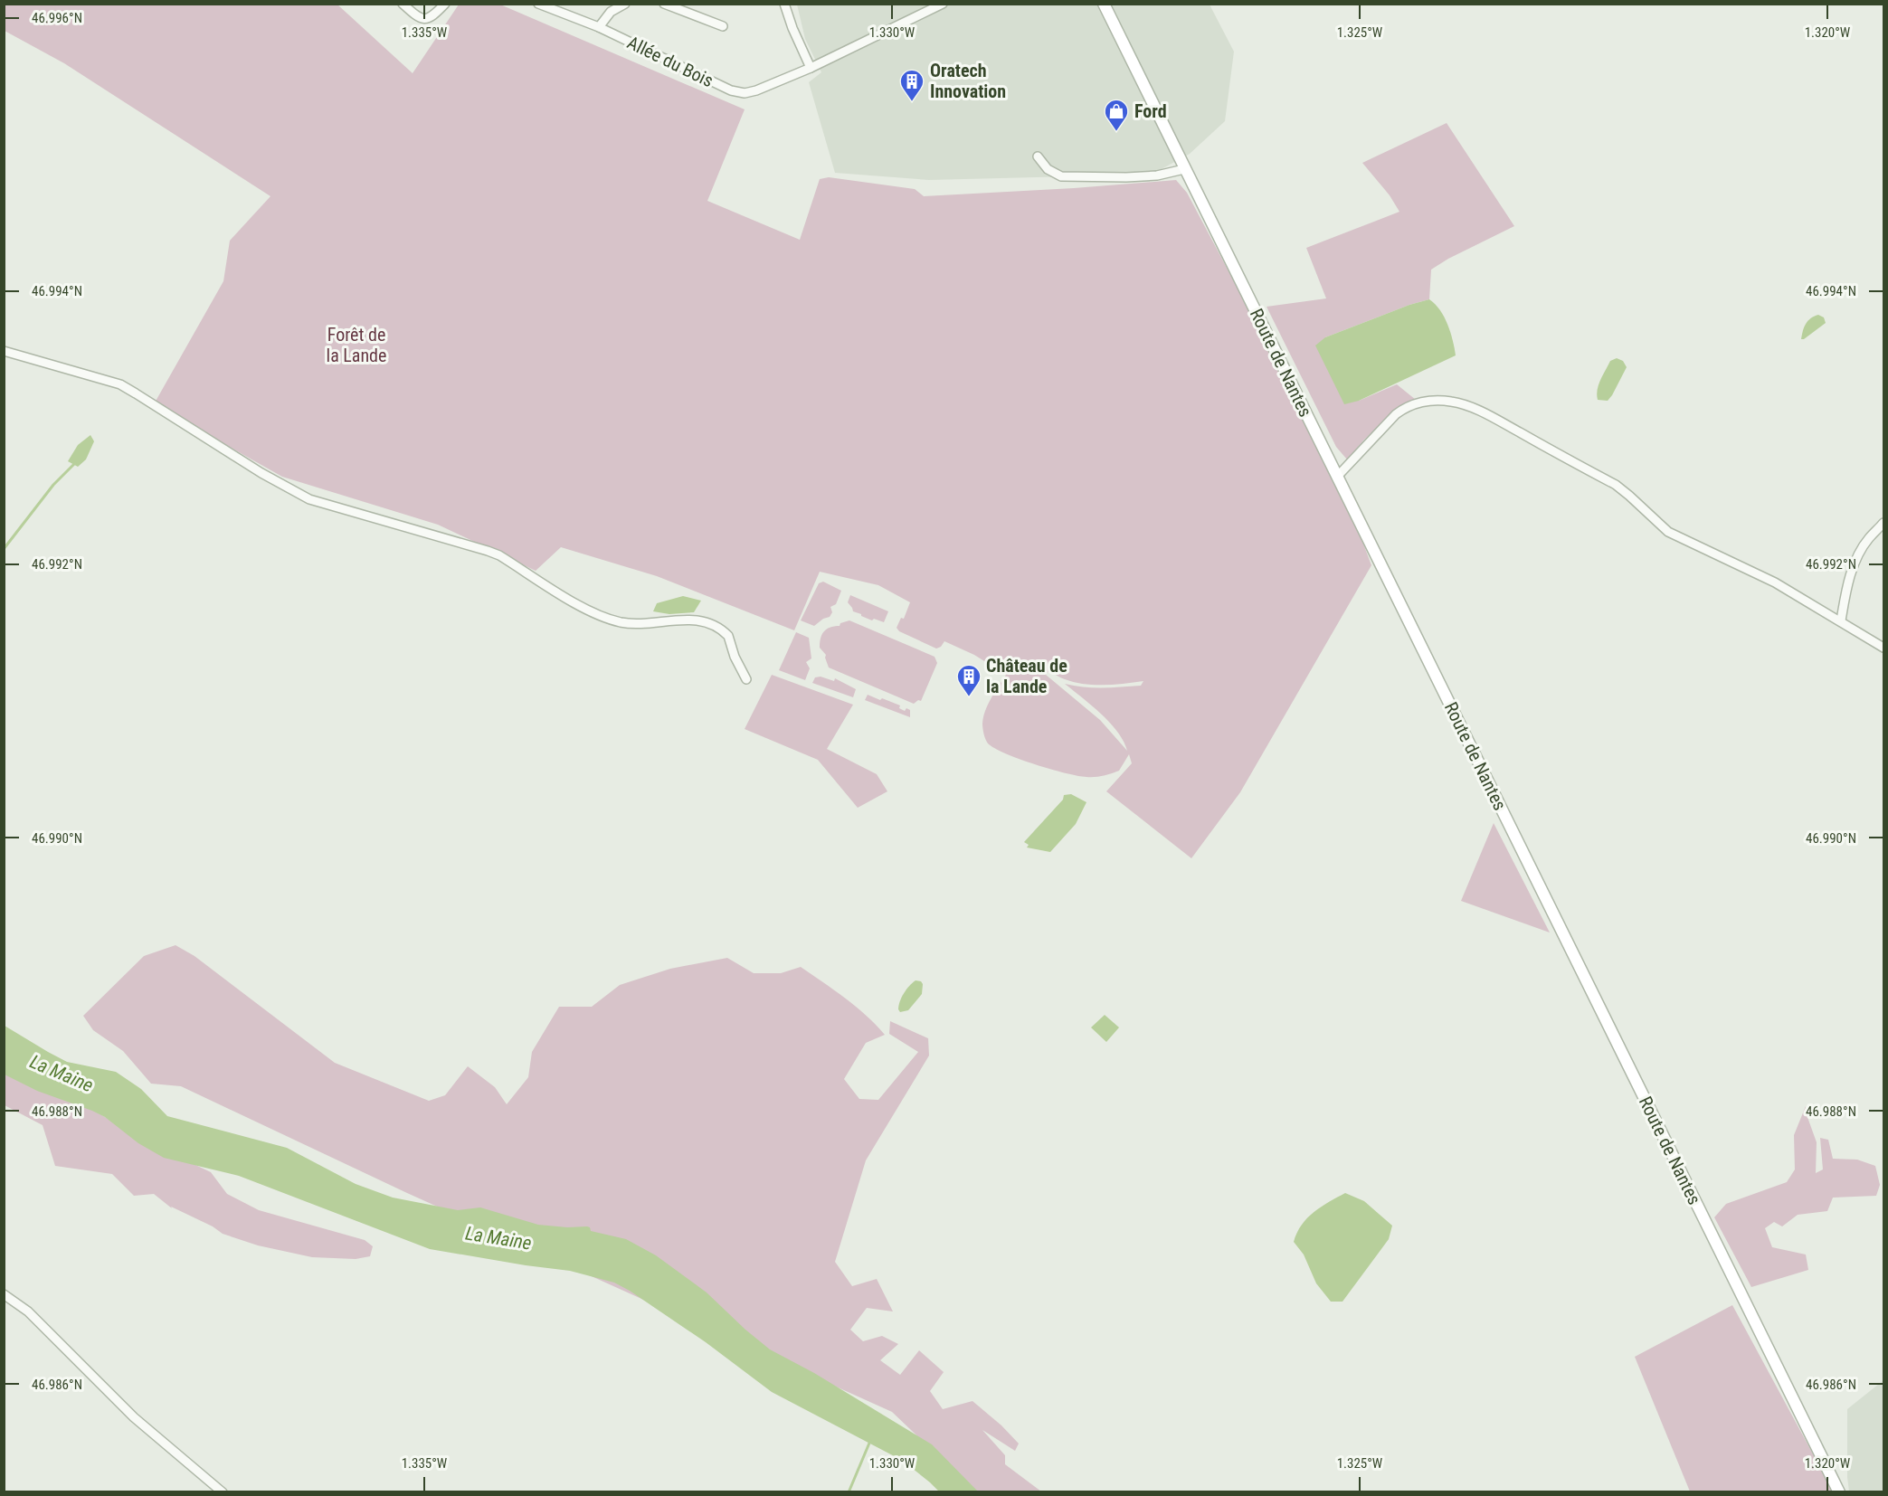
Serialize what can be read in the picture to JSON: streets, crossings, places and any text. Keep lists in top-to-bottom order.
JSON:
{
  "streets": {
    "main road": ["Route de Nantes"],
    "street": ["Allée du Bois"]
  },
  "water": ["La Maine"],
  "parks": ["Forêt de la Lande"],
  "places": {
    "building": ["Oratech Innovation", "Château de la Lande"],
    "shop": ["Ford"]
  },
  "coordinates": [
    "46.996°N",
    "1.335°W",
    "1.330°W",
    "1.325°W",
    "1.320°W",
    "46.994°N",
    "46.992°N",
    "46.990°N",
    "46.988°N",
    "46.986°N"
  ]
}
